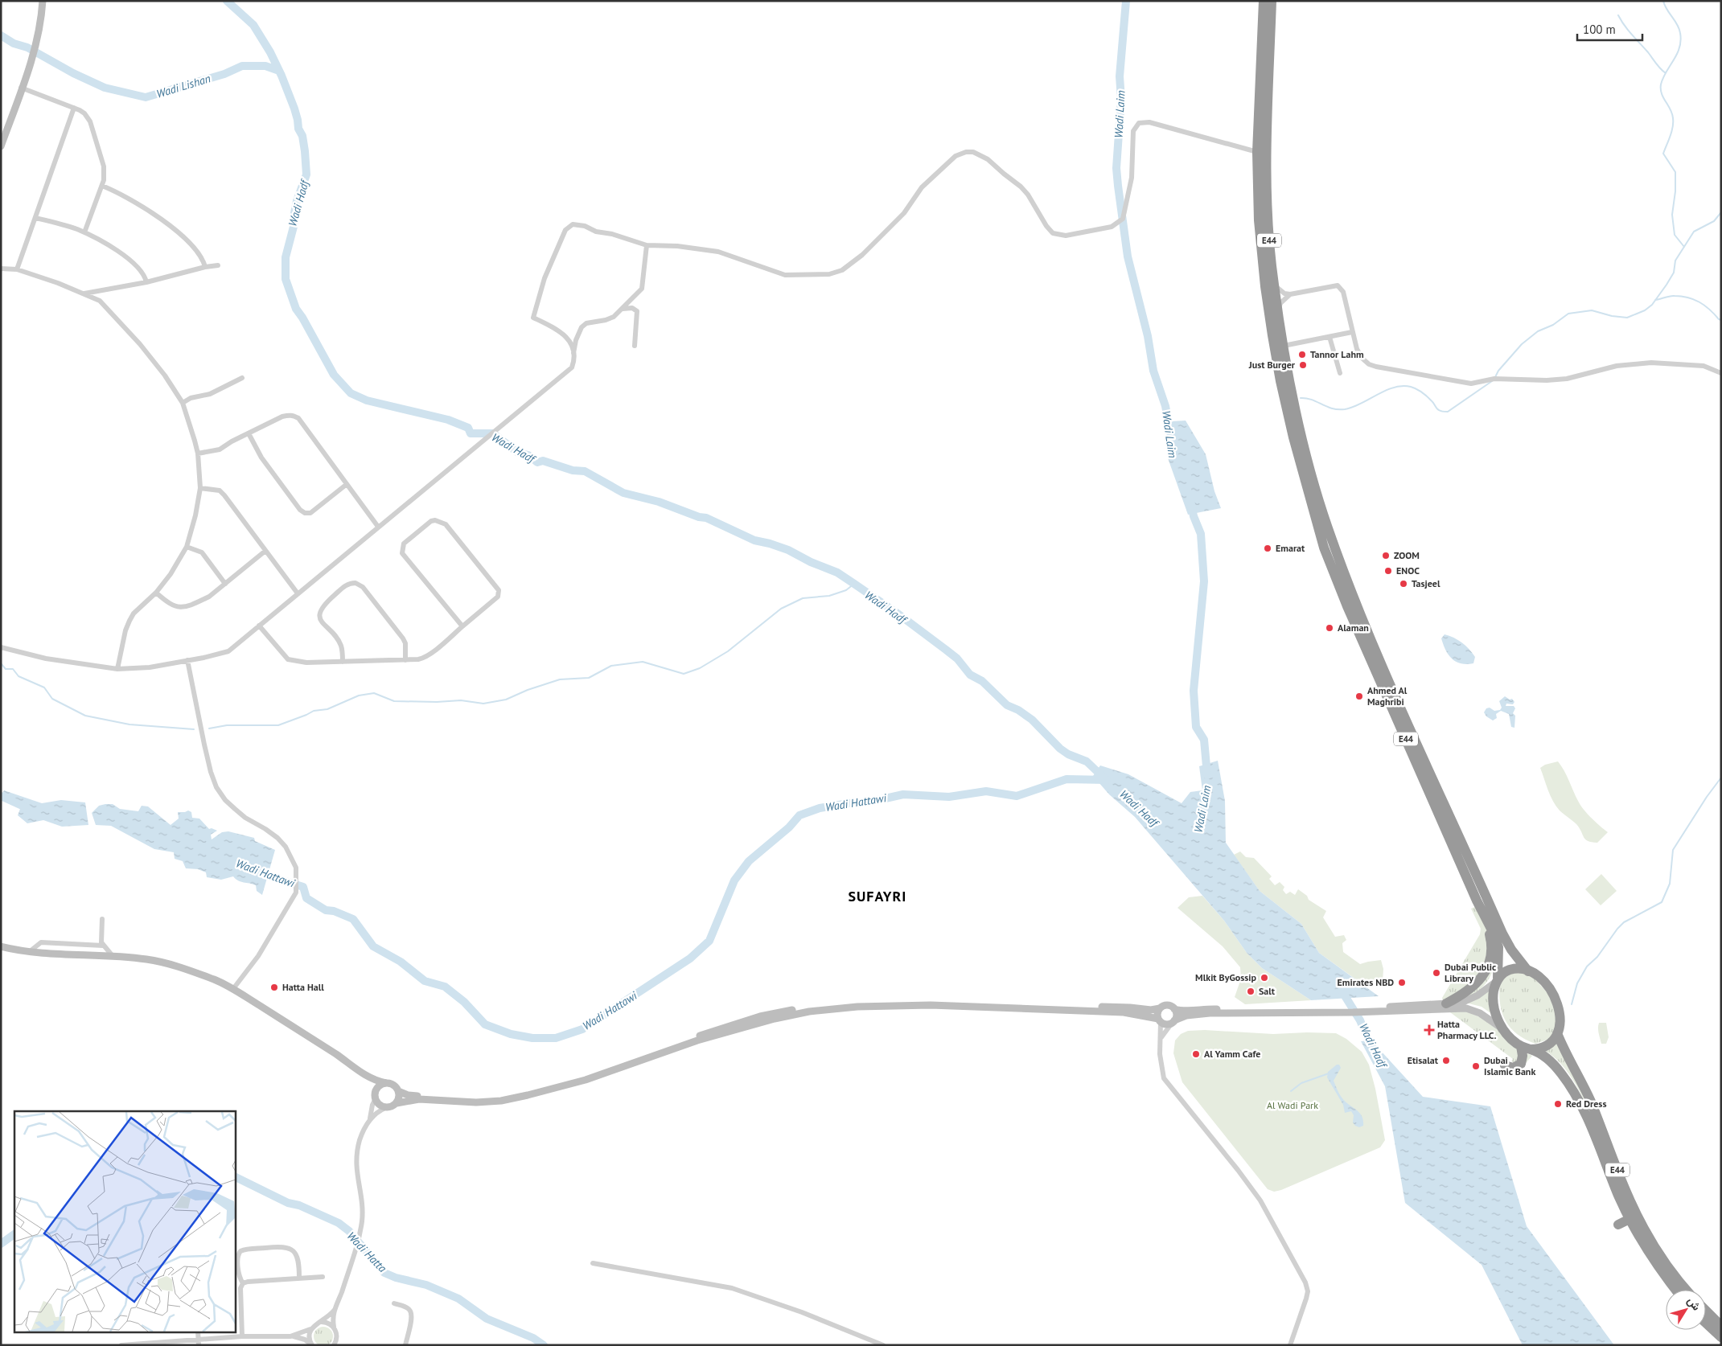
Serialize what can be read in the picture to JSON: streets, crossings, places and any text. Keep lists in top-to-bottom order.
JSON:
{
  "streets": {
    "highway": ["E44"]
  },
  "districts": ["SUFAYRI"],
  "water": [
    "Wadi Lishan",
    "Wadi Laim",
    "Wadi Hadf",
    "Wadi Hattawi",
    "Wadi Hatta"
  ],
  "parks": ["Al Wadi Park"],
  "places": {
    "other": [
      "Tannor Lahm",
      "Just Burger",
      "Emarat",
      "ZOOM",
      "ENOC",
      "Tasjeel",
      "Alaman",
      "Ahmed Al Maghribi",
      "Dubai Public Library",
      "Mlkit ByGossip",
      "Emirates NBD",
      "Hatta Hall",
      "Salt",
      "Al Yamm Cafe",
      "Etisalat",
      "Dubai Islamic Bank",
      "Red Dress"
    ],
    "health": ["Hatta Pharmacy LLC."]
  },
  "scale_bar": "100 m",
  "north": "top right"
}
